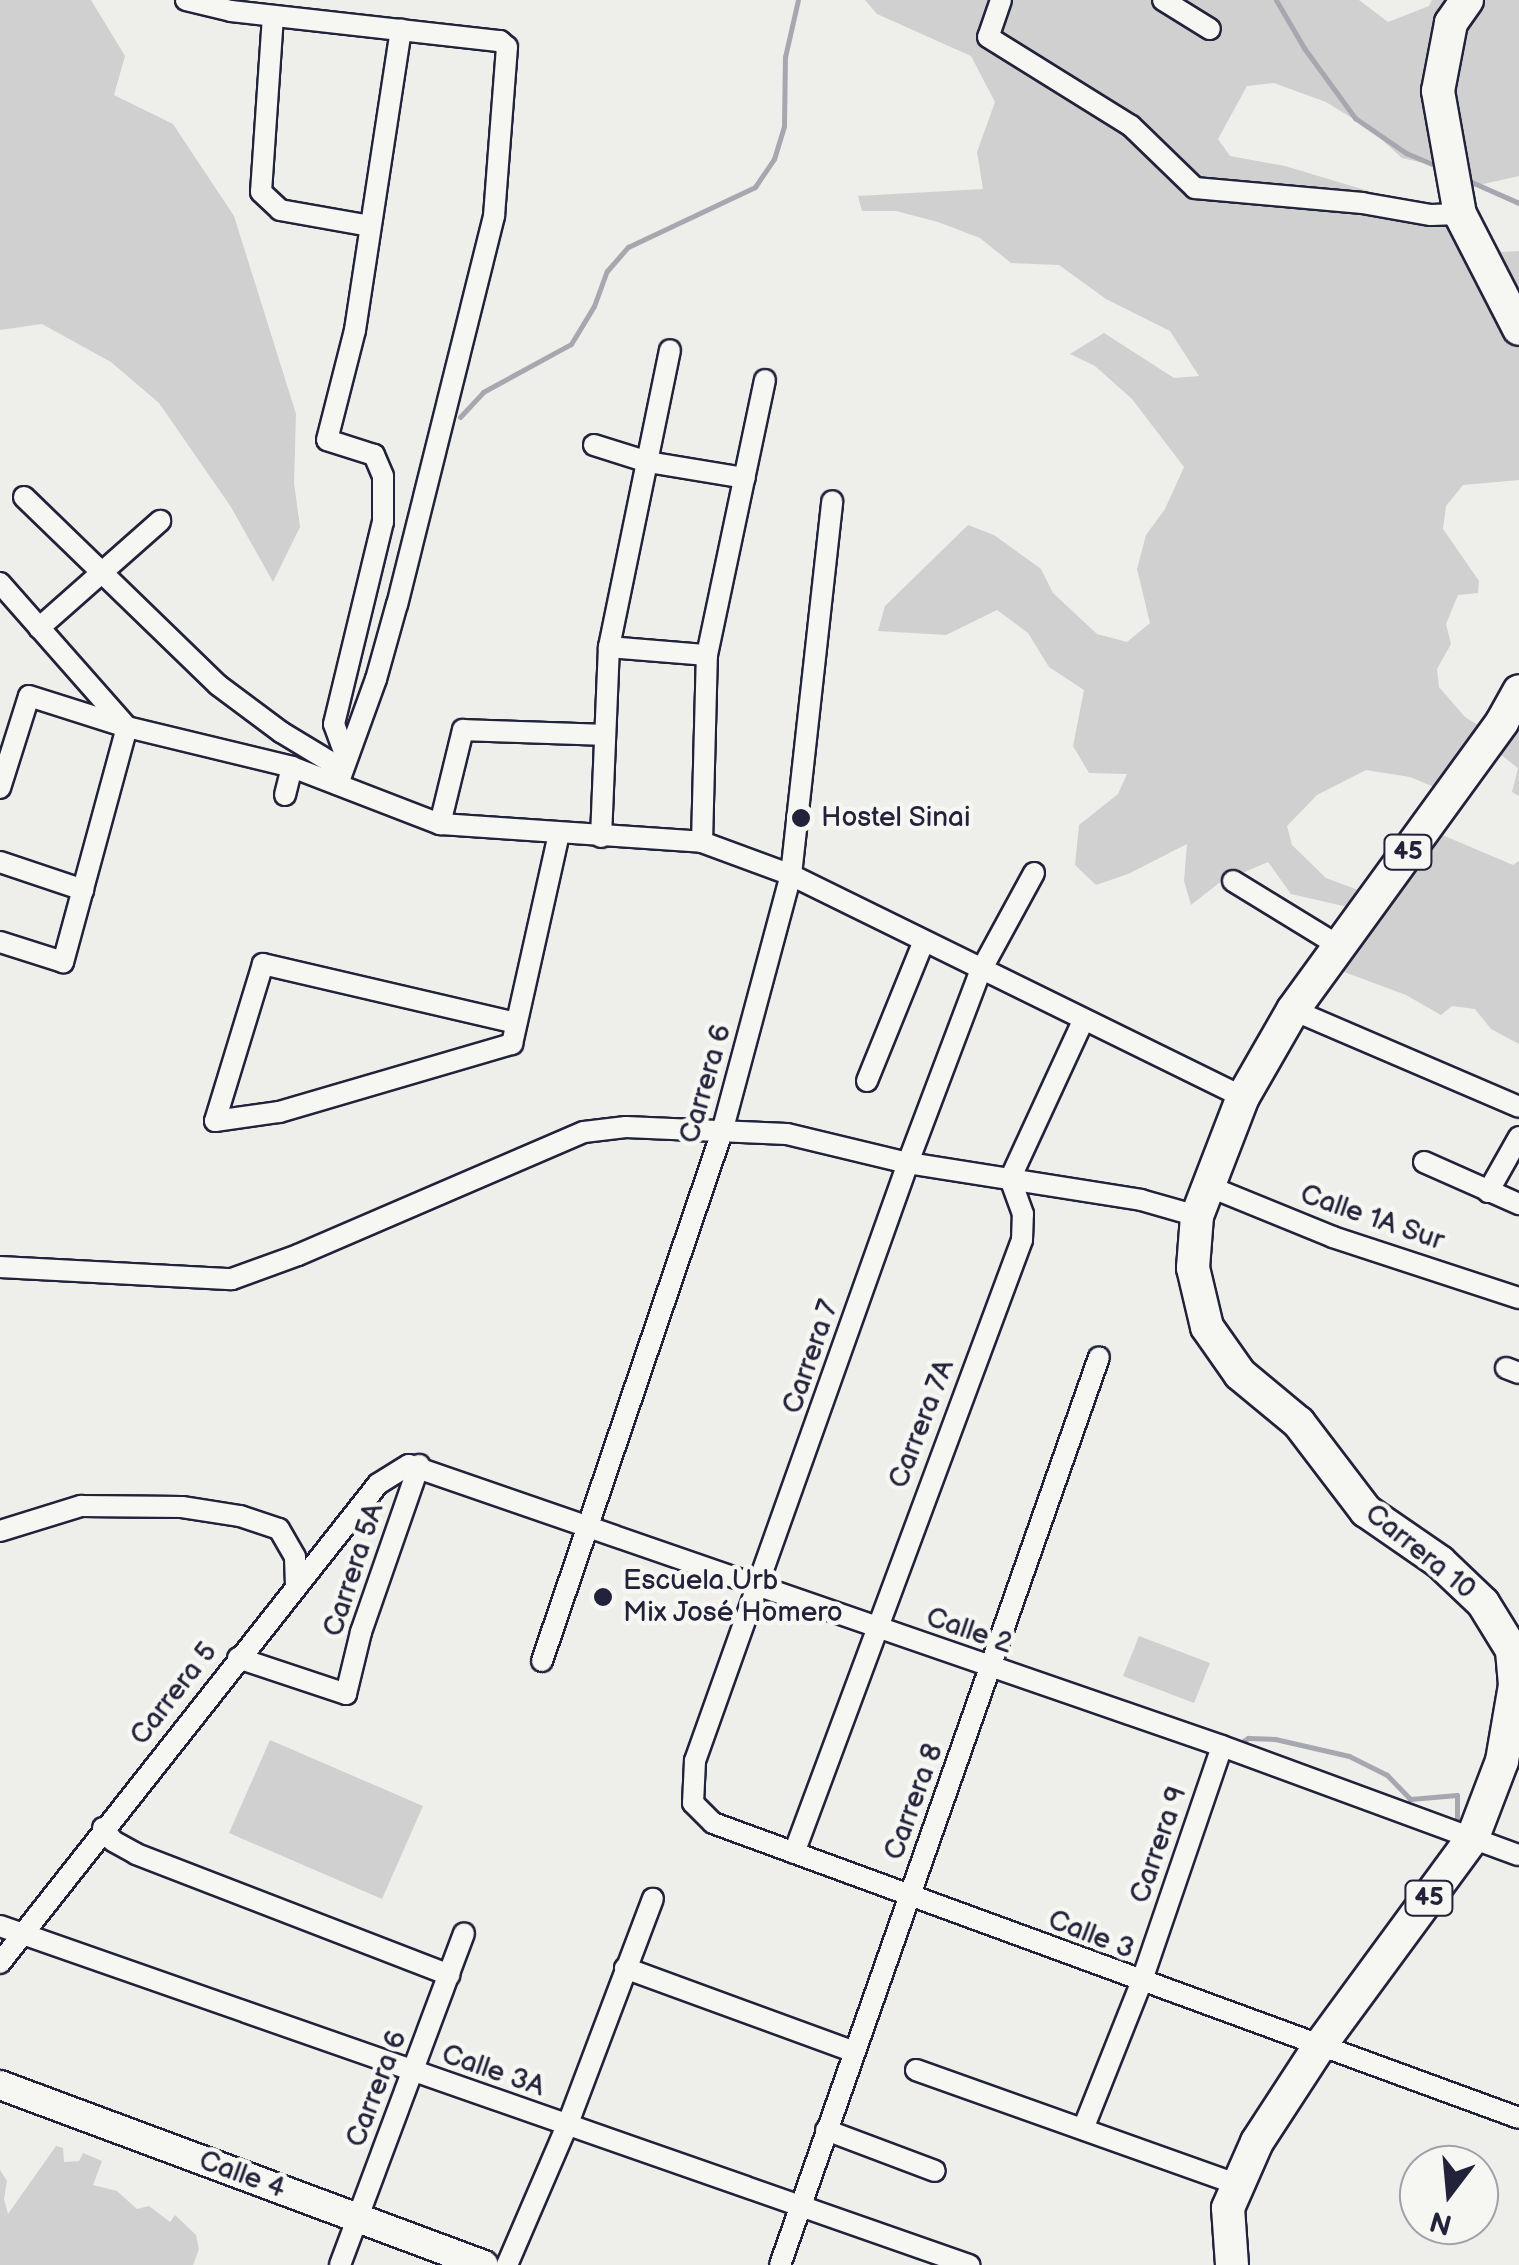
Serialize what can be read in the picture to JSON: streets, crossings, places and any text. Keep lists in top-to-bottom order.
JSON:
{
  "streets": {
    "main road": ["45", "Carrera 10", "Calle 4"],
    "street": [
      "Carrera 6",
      "Calle 1A Sur",
      "Carrera 7",
      "Carrera 7A",
      "Carrera 5A",
      "Calle 2",
      "Carrera 5",
      "Carrera 8",
      "Carrera 9",
      "Calle 3",
      "Calle 3A"
    ]
  },
  "crossings": [
    ["45", "Carrera 10"],
    ["Carrera 6", "Calle 1A Sur"],
    ["Carrera 6", "Calle 2"],
    ["Carrera 6", "Calle 3A"],
    ["Carrera 6", "Calle 4"],
    ["Calle 1A Sur", "Carrera 7"],
    ["Calle 1A Sur", "Carrera 7A"],
    ["Calle 1A Sur", "Carrera 10"],
    ["Carrera 7", "Calle 2"],
    ["Carrera 7", "Calle 3"],
    ["Carrera 7A", "Calle 2"],
    ["Carrera 7A", "Calle 3"],
    ["Carrera 10", "Calle 2"],
    ["Carrera 10", "Calle 3"],
    ["Carrera 5A", "Calle 2"],
    ["Carrera 5A", "Carrera 5"],
    ["Calle 2", "Carrera 5"],
    ["Calle 2", "Carrera 8"],
    ["Calle 2", "Carrera 9"],
    ["Carrera 5", "Calle 3A"],
    ["Carrera 8", "Calle 3"],
    ["Carrera 8", "Calle 3A"],
    ["Carrera 9", "Calle 3"]
  ],
  "places": ["Hostel Sinai", "Escuela Urb Mix José Homero"],
  "north": "bottom"
}
